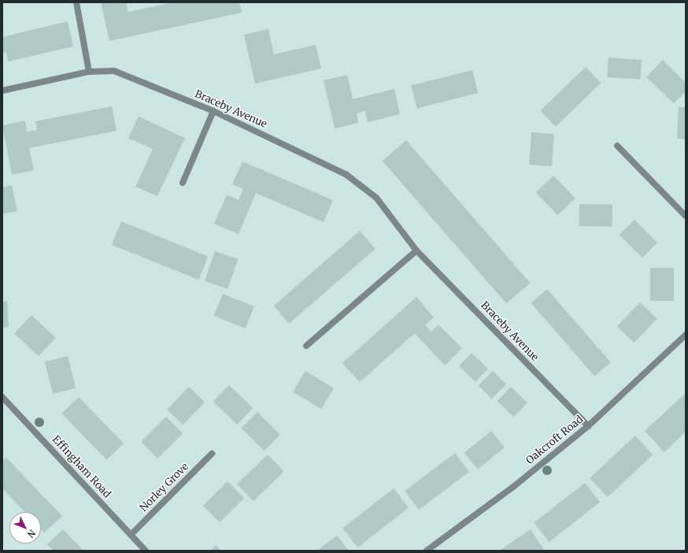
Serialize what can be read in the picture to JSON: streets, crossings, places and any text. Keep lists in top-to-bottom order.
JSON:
{
  "streets": {
    "street": [
      "Braceby Avenue",
      "Oakcroft Road",
      "Effingham Road",
      "Norley Grove"
    ]
  },
  "crossings": [
    ["Braceby Avenue", "Oakcroft Road"],
    ["Effingham Road", "Norley Grove"]
  ],
  "north": "bottom right"
}
